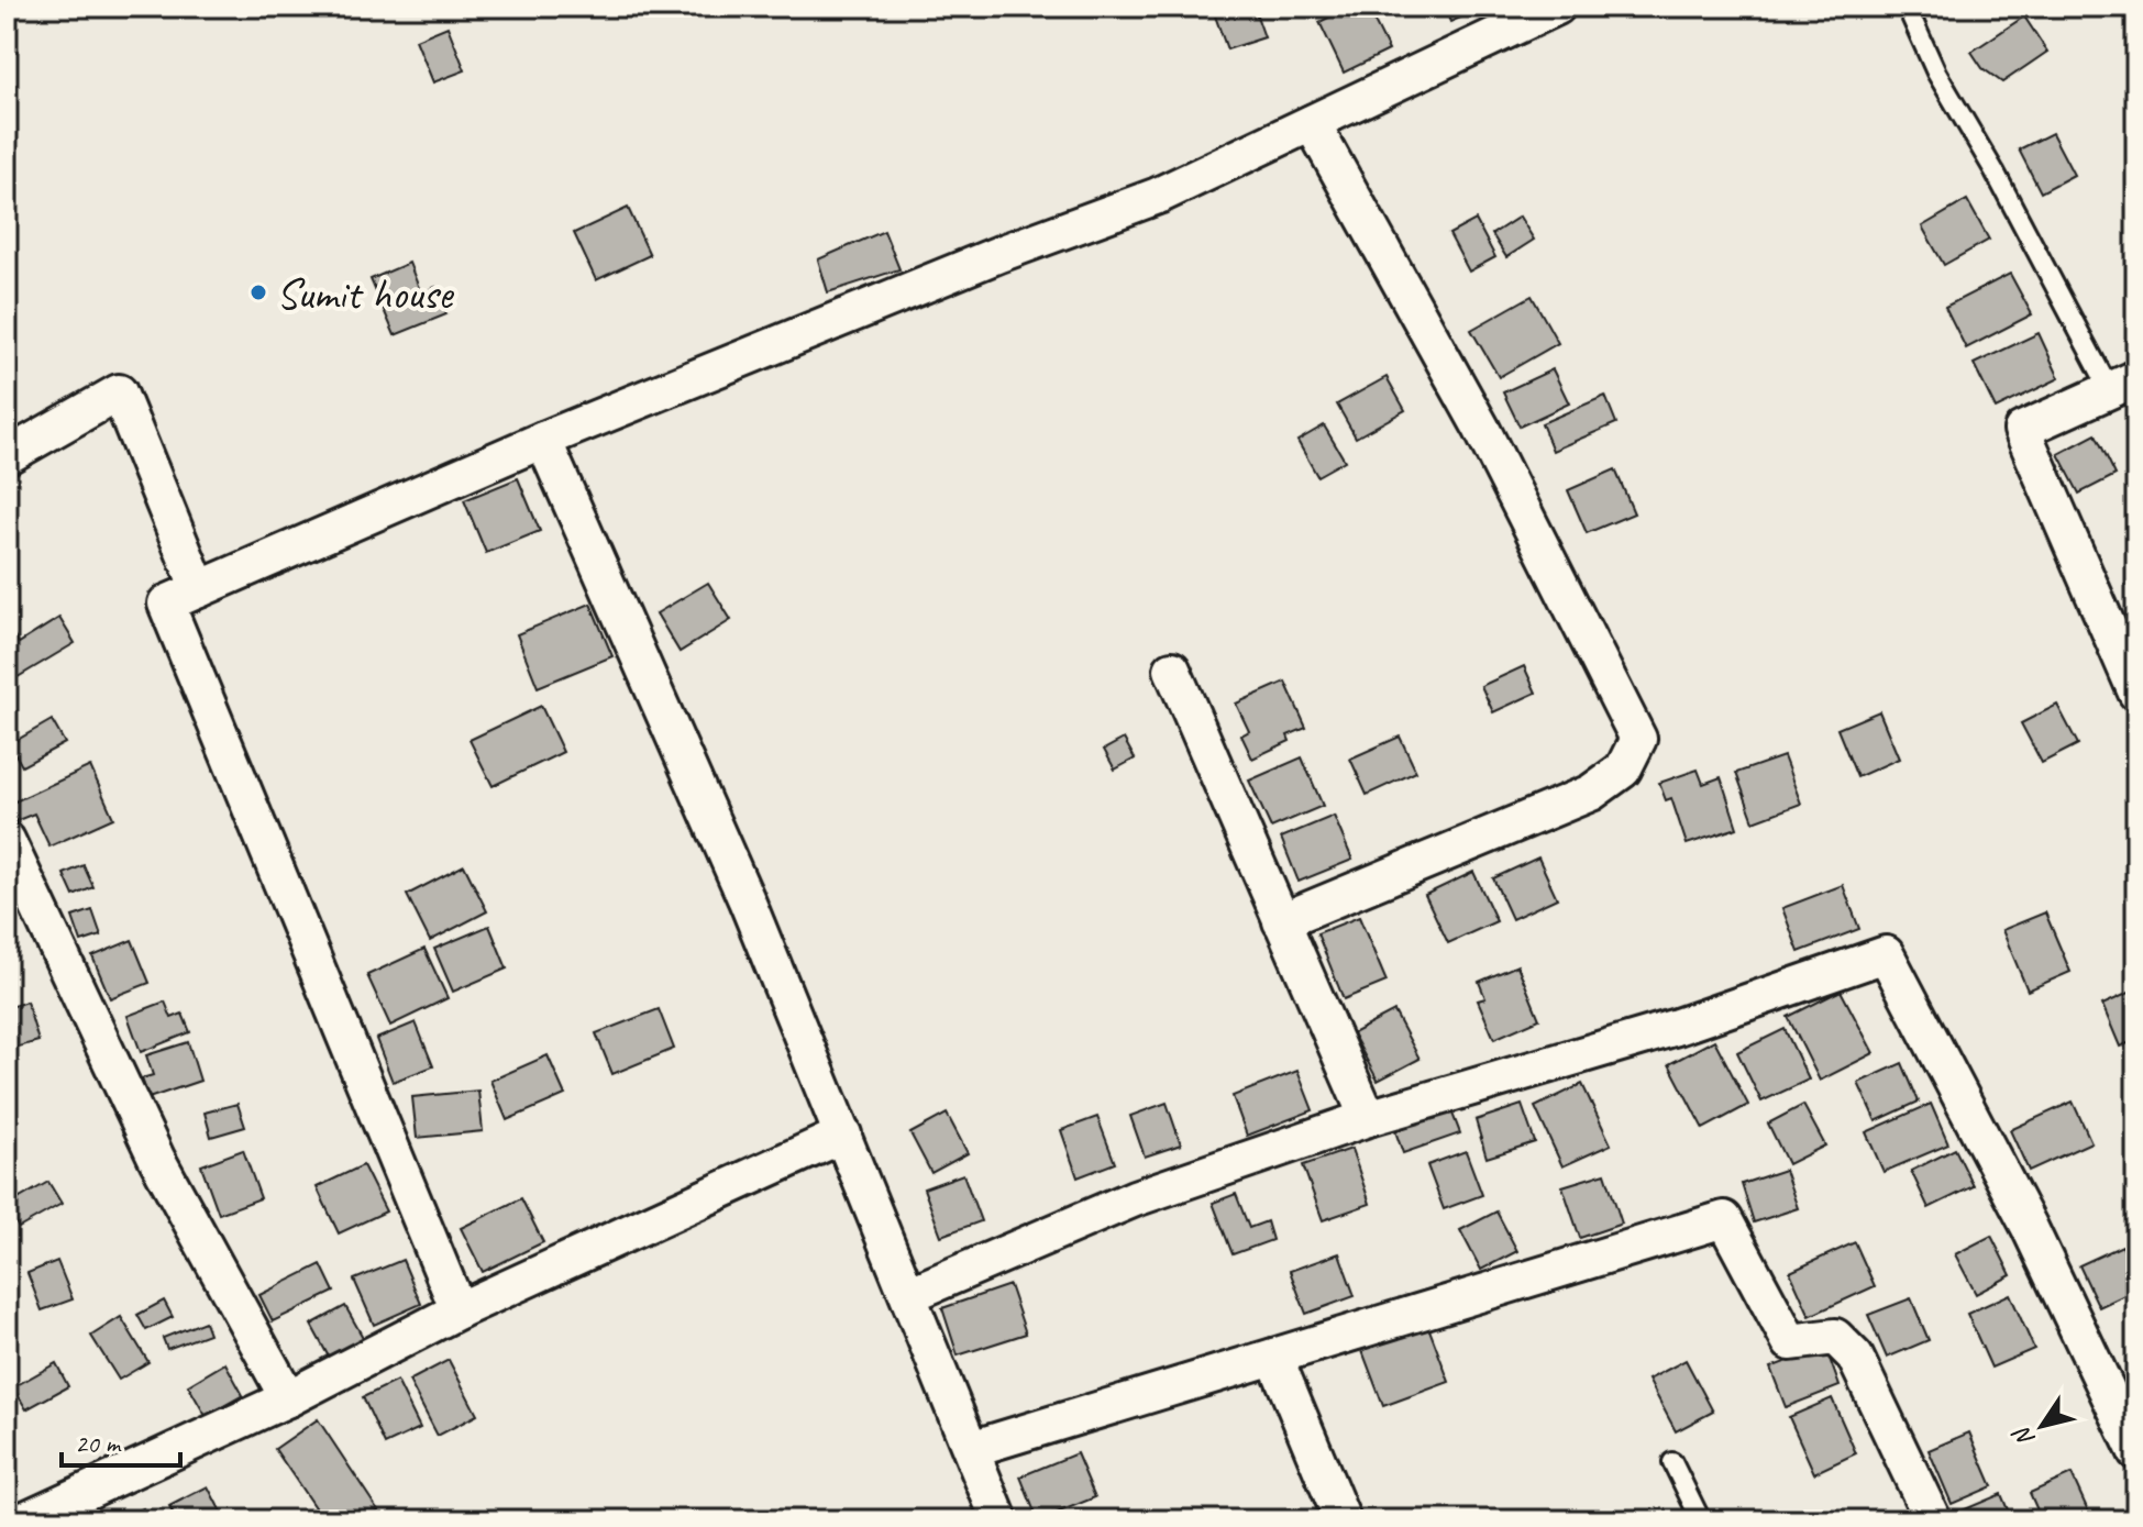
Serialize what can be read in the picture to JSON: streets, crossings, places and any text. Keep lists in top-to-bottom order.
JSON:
{
  "places": ["Sumit house"],
  "scale_bar": "20 m",
  "north": "bottom left"
}
